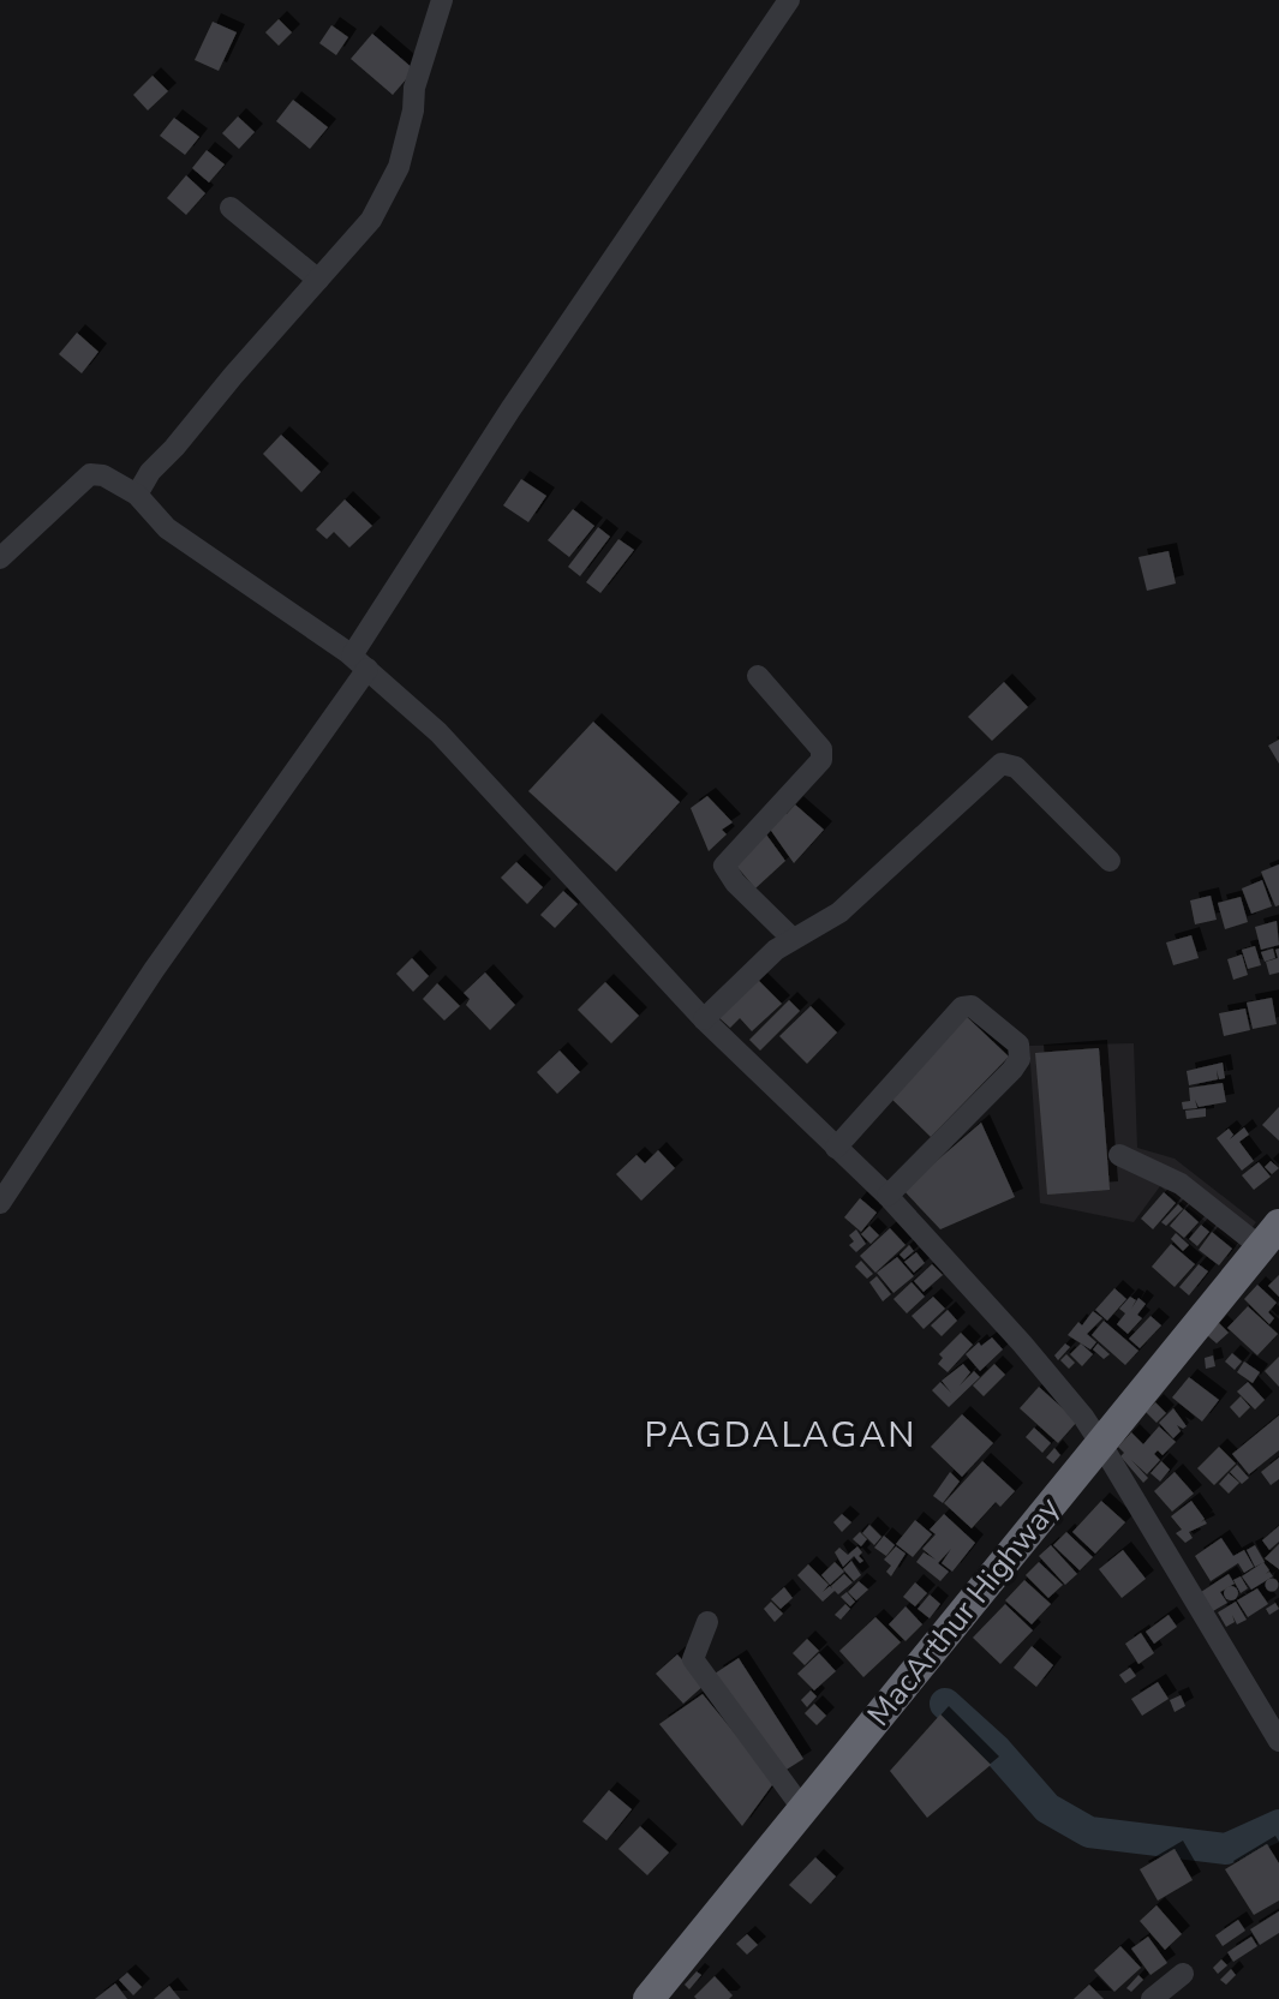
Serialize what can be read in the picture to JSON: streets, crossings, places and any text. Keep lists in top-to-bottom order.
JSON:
{
  "streets": {
    "highway": ["MacArthur Highway"]
  },
  "districts": ["PAGDALAGAN"]
}
